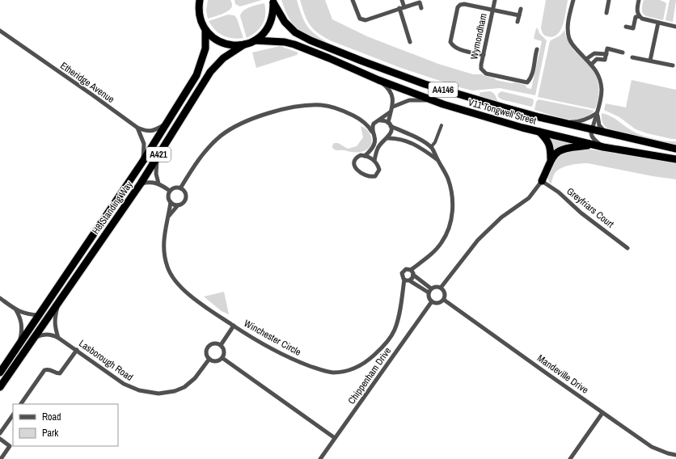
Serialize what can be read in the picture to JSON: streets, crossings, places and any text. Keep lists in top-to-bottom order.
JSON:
{
  "streets": {
    "highway": [
      "A4146",
      "V11 Tongwell Street",
      "A421",
      "H8 Standing Way"
    ],
    "street": [
      "Wymondham",
      "Etheridge Avenue",
      "Greyfriars Court",
      "Winchester Circle",
      "Lasborough Road",
      "Mandeville Drive",
      "Chippenham Drive"
    ]
  },
  "crossings": [
    ["Mandeville Drive", "Chippenham Drive"]
  ],
  "legend": ["Road", "Park"]
}
